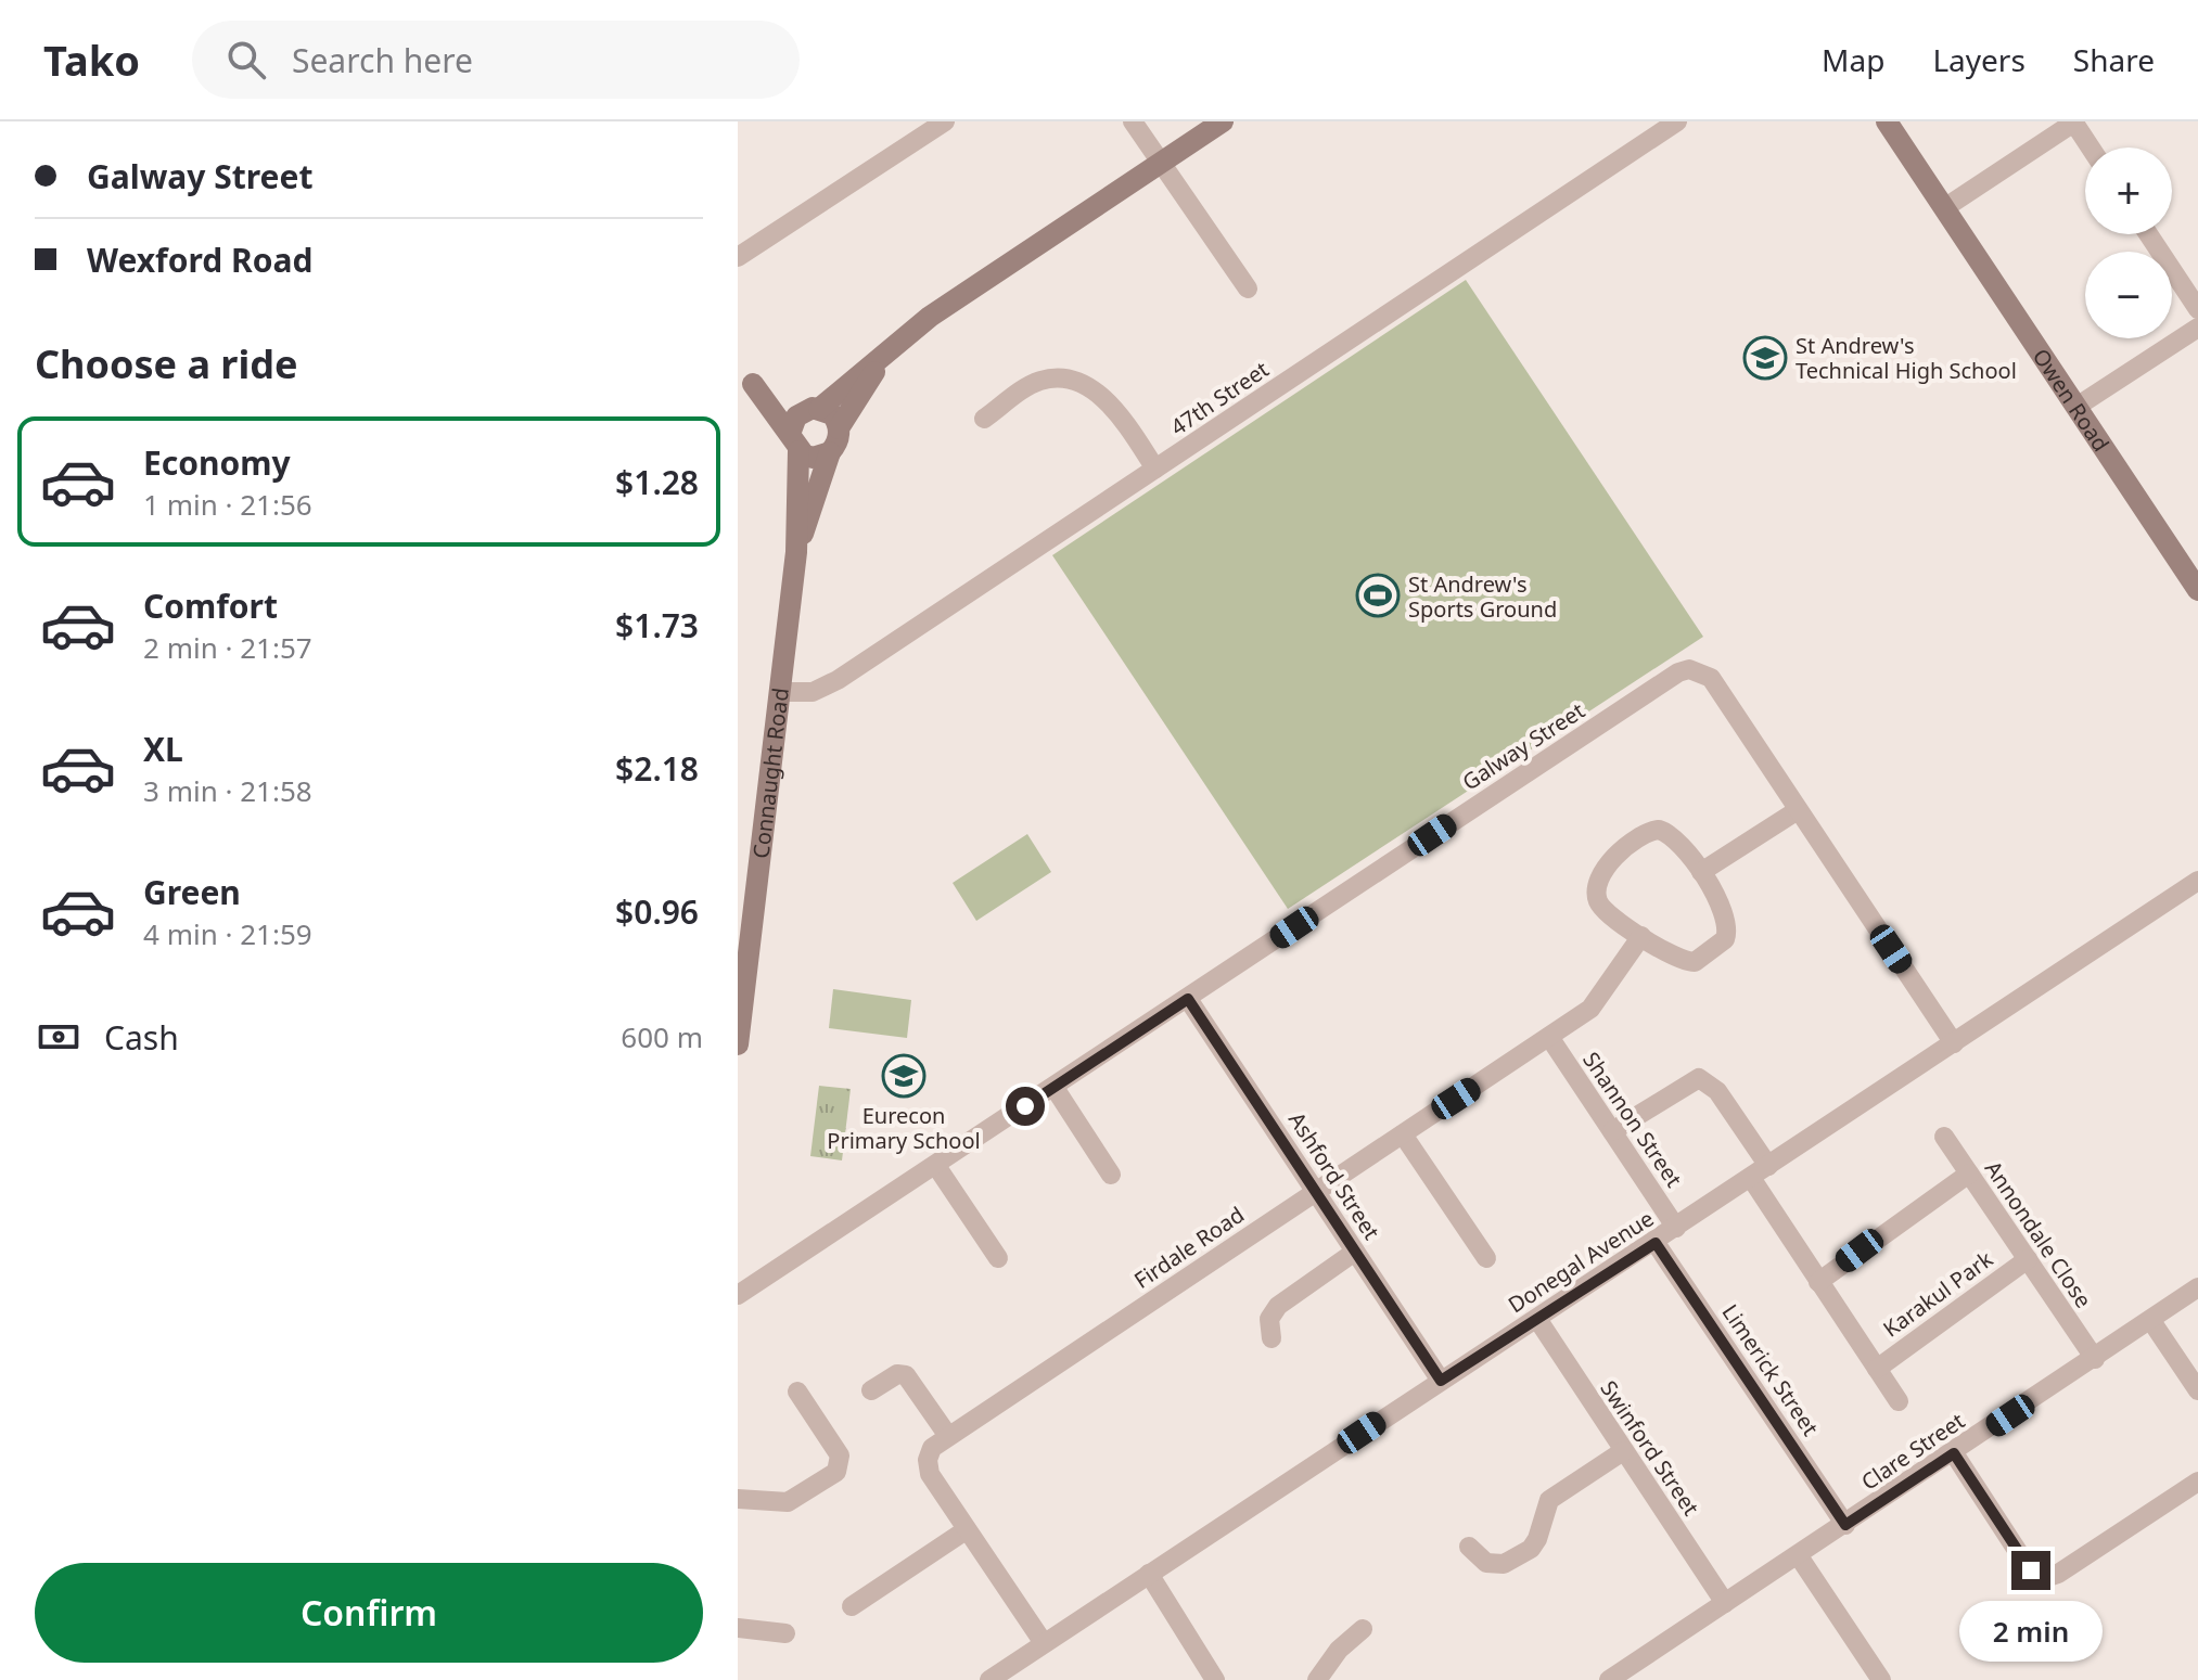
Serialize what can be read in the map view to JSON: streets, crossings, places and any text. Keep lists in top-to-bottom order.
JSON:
{
  "streets": {
    "street": [
      "47th Street",
      "Owen Road",
      "Galway Street",
      "Connaught Road",
      "Shannon Street",
      "Ashford Street",
      "Annondale Close",
      "Firdale Road",
      "Donegal Avenue",
      "Karakul Park",
      "Limerick Street",
      "Swinford Street",
      "Clare Street"
    ]
  },
  "crossings": [
    ["47th Street", "Connaught Road"],
    ["Galway Street", "Ashford Street"],
    ["Galway Street", "Donegal Avenue"],
    ["Shannon Street", "Firdale Road"],
    ["Shannon Street", "Donegal Avenue"],
    ["Ashford Street", "Firdale Road"],
    ["Ashford Street", "Donegal Avenue"],
    ["Annondale Close", "Karakul Park"],
    ["Annondale Close", "Clare Street"],
    ["Firdale Road", "Donegal Avenue"],
    ["Donegal Avenue", "Limerick Street"],
    ["Donegal Avenue", "Swinford Street"],
    ["Limerick Street", "Clare Street"],
    ["Swinford Street", "Clare Street"]
  ],
  "places": {
    "school or university": ["St Andrew's Technical High School", "Eurecon Primary School"],
    "sports": ["St Andrew's Sports Ground"]
  },
  "page": {
    "header": "Tako",
    "search": "Search here",
    "nav": ["Map", "Layers", "Share"],
    "banner": ["Galway Street", "Wexford Road"],
    "map_buttons": ["+", "−"],
    "heading": "Choose a ride",
    "list": [
      {
        "name": "Economy",
        "note": "1 min · 21:56",
        "value": "$1.28"
      },
      {
        "name": "Comfort",
        "note": "2 min · 21:57",
        "value": "$1.73"
      },
      {
        "name": "XL",
        "note": "3 min · 21:58",
        "value": "$2.18"
      },
      {
        "name": "Green",
        "note": "4 min · 21:59",
        "value": "$0.96"
      }
    ],
    "pay": ["Cash", "600 m"],
    "buttons": "Confirm",
    "bubble": "2 min"
  }
}
